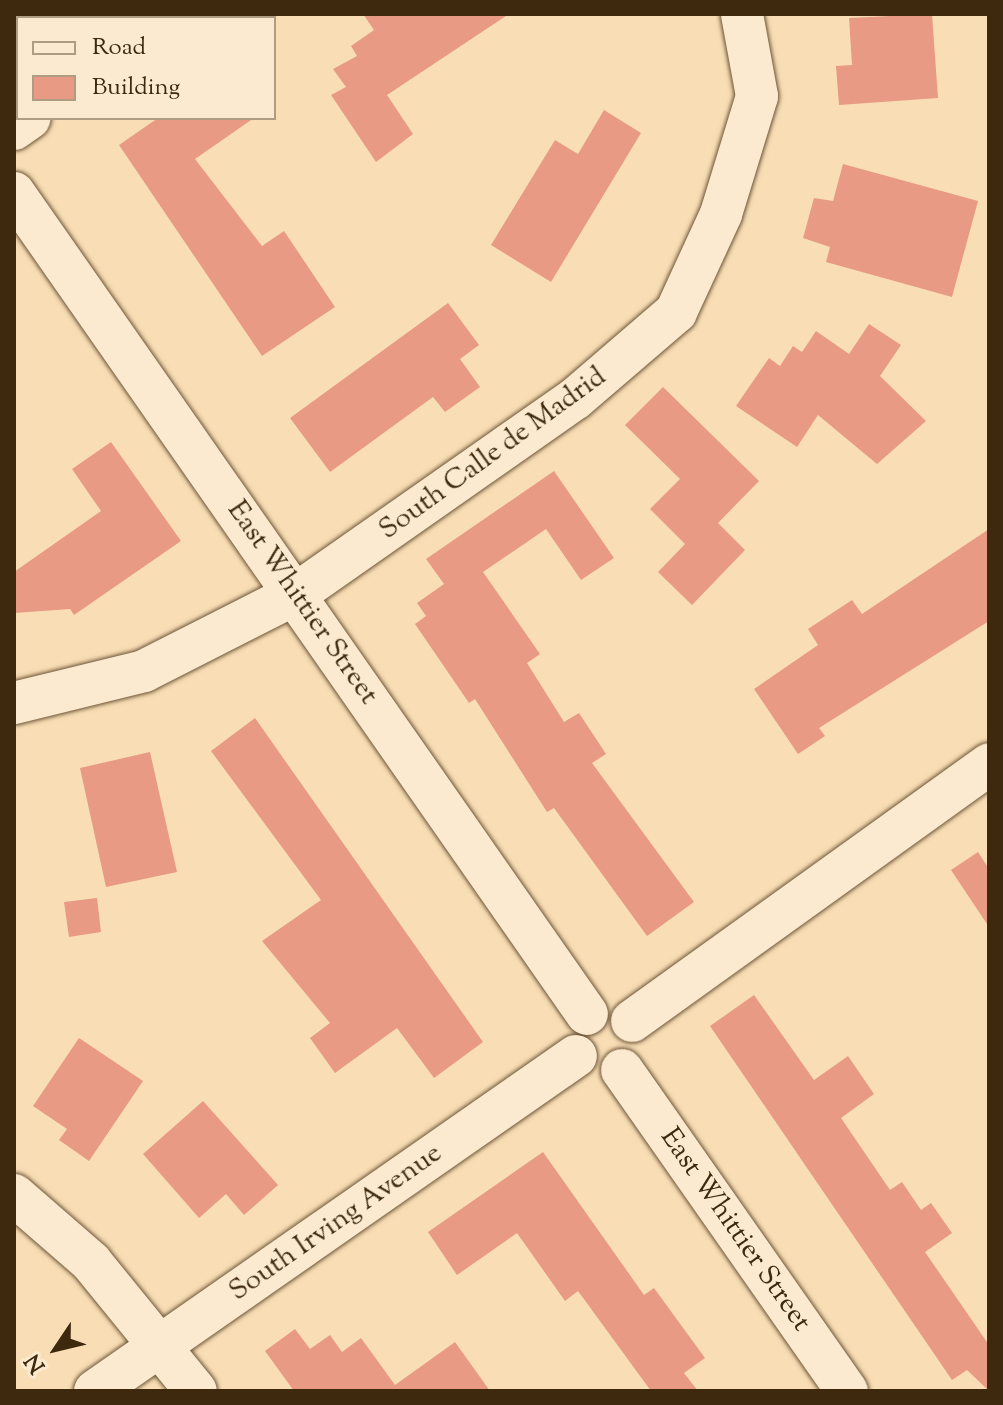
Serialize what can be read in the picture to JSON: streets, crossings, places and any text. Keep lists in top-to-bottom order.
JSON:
{
  "streets": {
    "street": ["South Calle de Madrid", "East Whittier Street", "South Irving Avenue"]
  },
  "crossings": [
    ["South Calle de Madrid", "East Whittier Street"],
    ["East Whittier Street", "South Irving Avenue"]
  ],
  "legend": ["Road", "Building"],
  "north": "bottom left"
}
